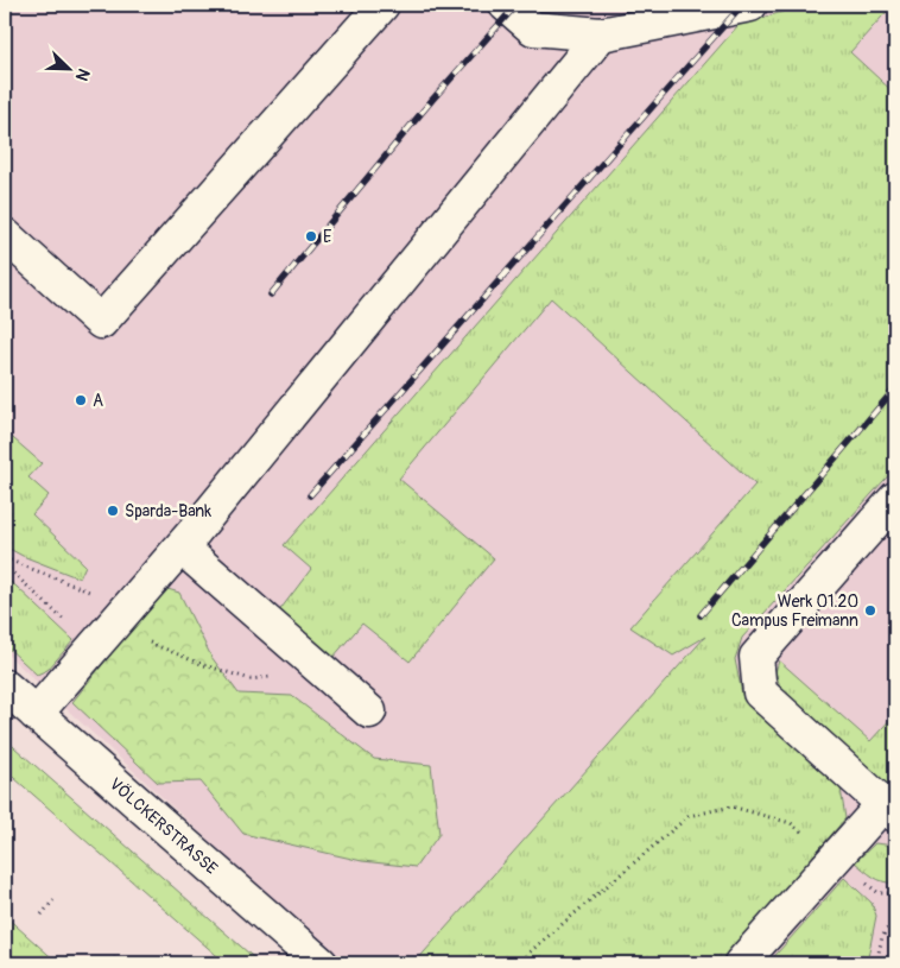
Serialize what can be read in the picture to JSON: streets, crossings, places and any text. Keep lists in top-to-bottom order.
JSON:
{
  "streets": {
    "street": ["VÖLCKERSTRASSE"]
  },
  "places": [
    "E",
    "A",
    "Sparda-Bank",
    "Werk 01.20 Campus Freimann"
  ],
  "north": "bottom right"
}
